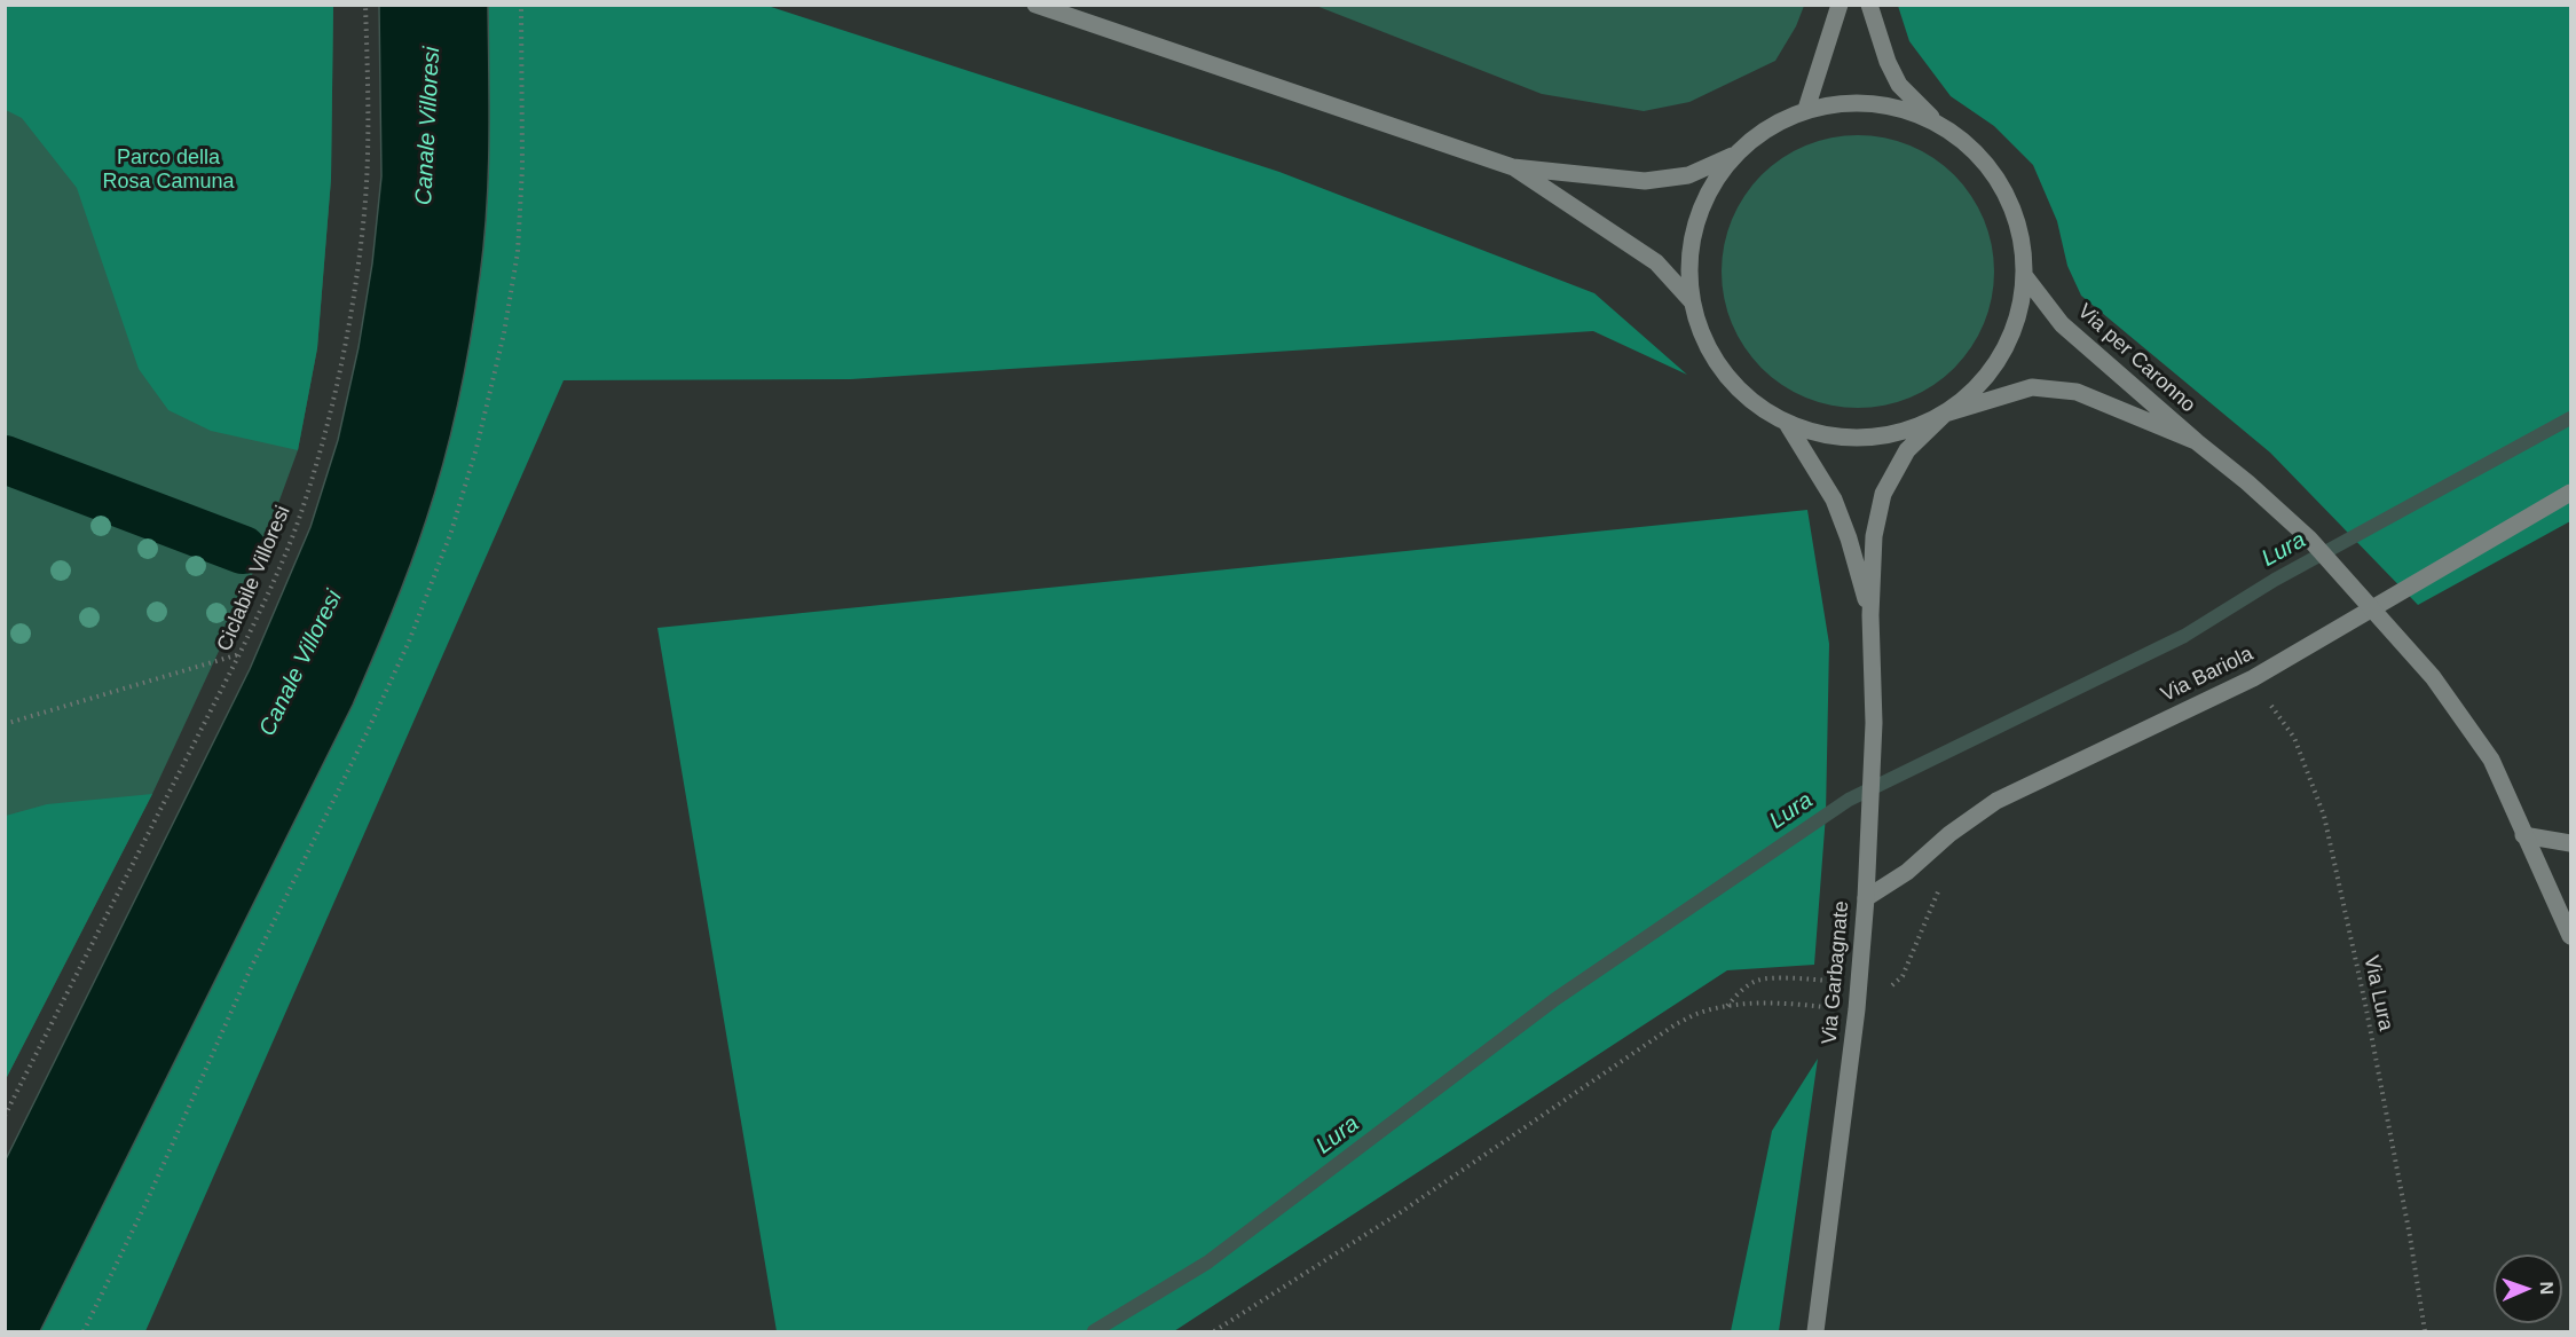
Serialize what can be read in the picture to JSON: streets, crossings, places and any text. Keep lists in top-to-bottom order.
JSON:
{
  "streets": {
    "main road": ["Via per Caronno", "Via Bariola", "Via Garbagnate"],
    "path": ["Ciclabile Villoresi", "Via Lura"]
  },
  "crossings": [
    ["Via per Caronno", "Via Garbagnate"],
    ["Via Bariola", "Via Garbagnate"],
    ["Via Bariola", "Via Lura"]
  ],
  "water": ["Canale Villoresi", "Lura"],
  "parks": ["Parco della Rosa Camuna"],
  "north": "right"
}
